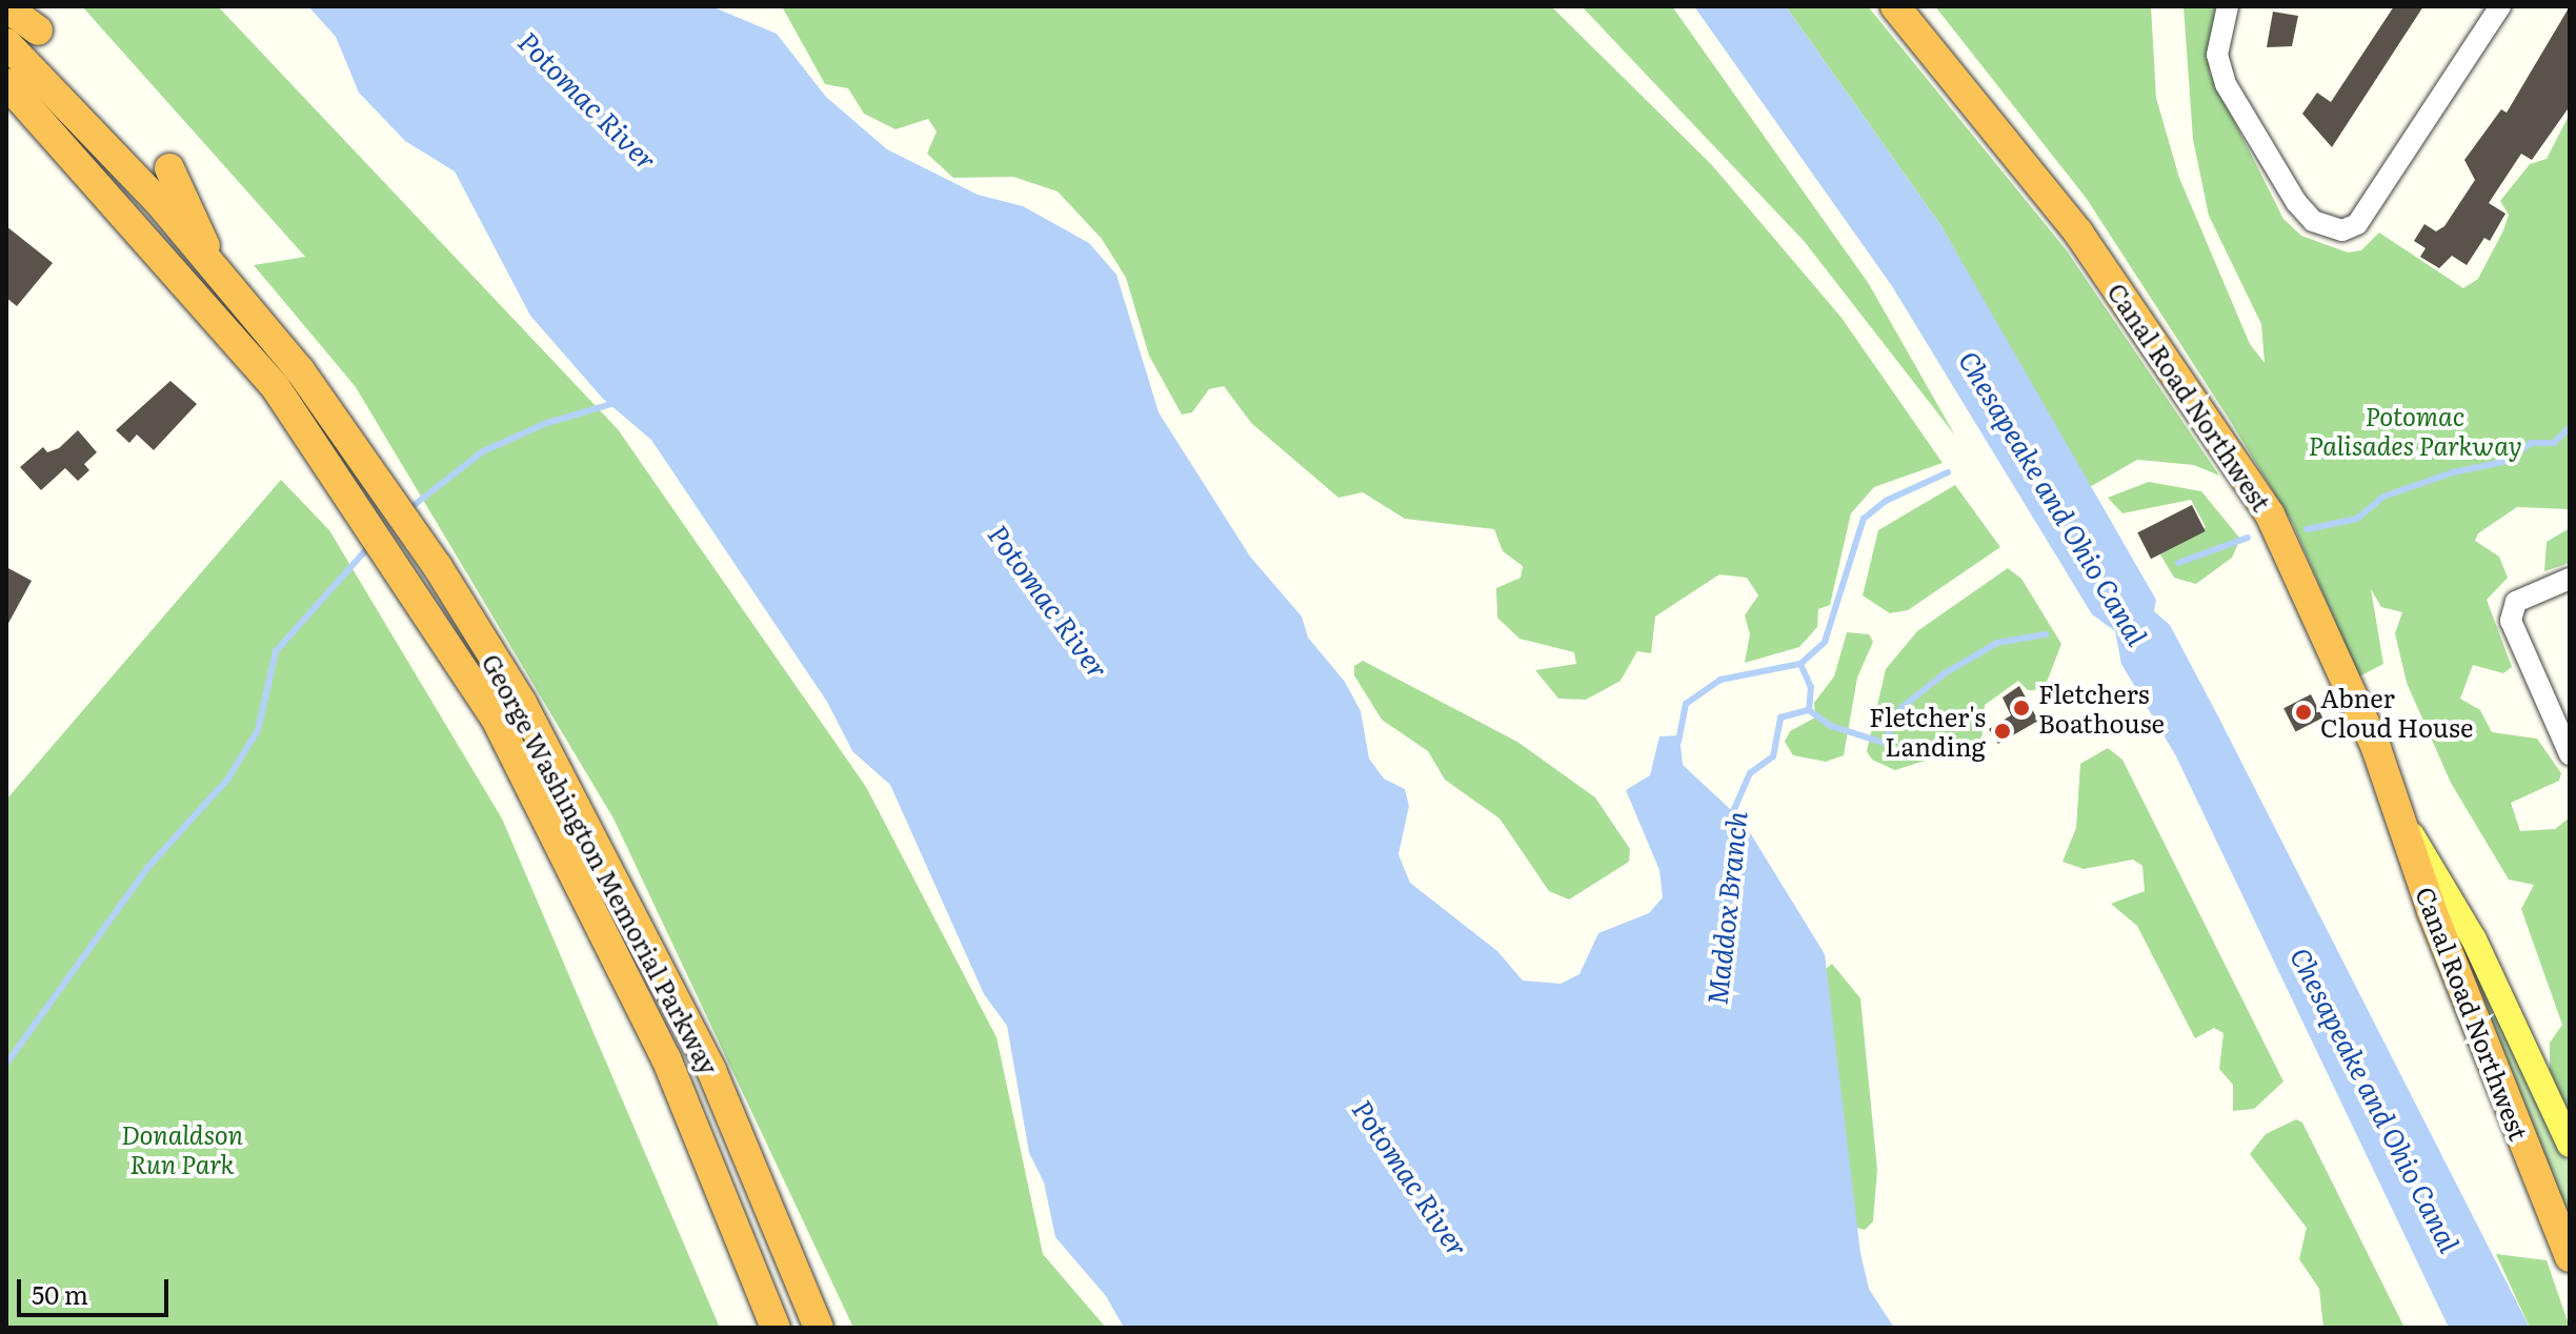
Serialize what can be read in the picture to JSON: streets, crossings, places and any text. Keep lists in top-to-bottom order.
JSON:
{
  "streets": {
    "highway": ["Canal Road Northwest", "George Washington Memorial Parkway"]
  },
  "water": ["Potomac River", "Chesapeake and Ohio Canal", "Maddox Branch"],
  "parks": ["Potomac Palisades Parkway", "Donaldson Run Park"],
  "places": ["Fletchers Boathouse", "Abner Cloud House", "Fletcher's Landing"],
  "scale_bar": "50 m"
}
